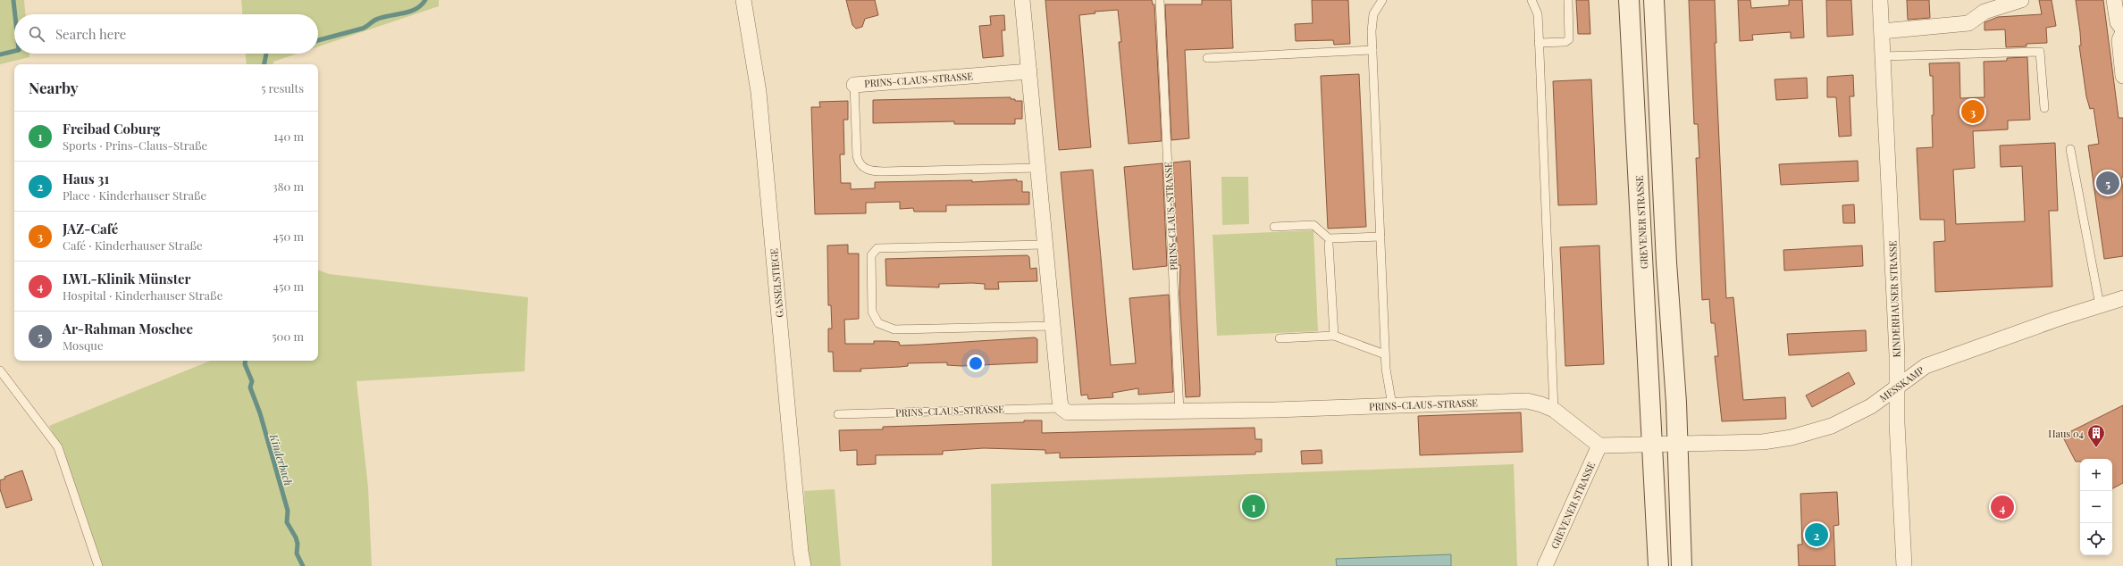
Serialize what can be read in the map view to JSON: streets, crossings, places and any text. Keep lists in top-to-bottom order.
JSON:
{
  "streets": {
    "main road": ["GREVENER STRASSE"],
    "street": [
      "PRINS-CLAUS-STRASSE",
      "GASSELSTIEGE",
      "KINDERHAUSER STRASSE",
      "MESSKAMP"
    ]
  },
  "crossings": [
    ["PRINS-CLAUS-STRASSE", "GREVENER STRASSE"],
    ["KINDERHAUSER STRASSE", "MESSKAMP"]
  ],
  "water": ["Kinderbach"],
  "places": {
    "building": ["Haus 04"]
  },
  "page": {
    "search": "Search here",
    "heading": ["Nearby", "5 results"],
    "pins": [
      "3",
      "5",
      "1",
      "4",
      "2"
    ],
    "list": [
      {
        "mark": "1",
        "name": "Freibad Coburg",
        "note": "Sports · Prins-Claus-Straße",
        "value": "140 m"
      },
      {
        "mark": "2",
        "name": "Haus 31",
        "note": "Place · Kinderhauser Straße",
        "value": "380 m"
      },
      {
        "mark": "3",
        "name": "JAZ-Café",
        "note": "Café · Kinderhauser Straße",
        "value": "450 m"
      },
      {
        "mark": "4",
        "name": "LWL-Klinik Münster",
        "note": "Hospital · Kinderhauser Straße",
        "value": "450 m"
      },
      {
        "mark": "5",
        "name": "Ar-Rahman Moschee",
        "note": "Mosque",
        "value": "500 m"
      }
    ],
    "map_buttons": ["+", "−"]
  }
}
